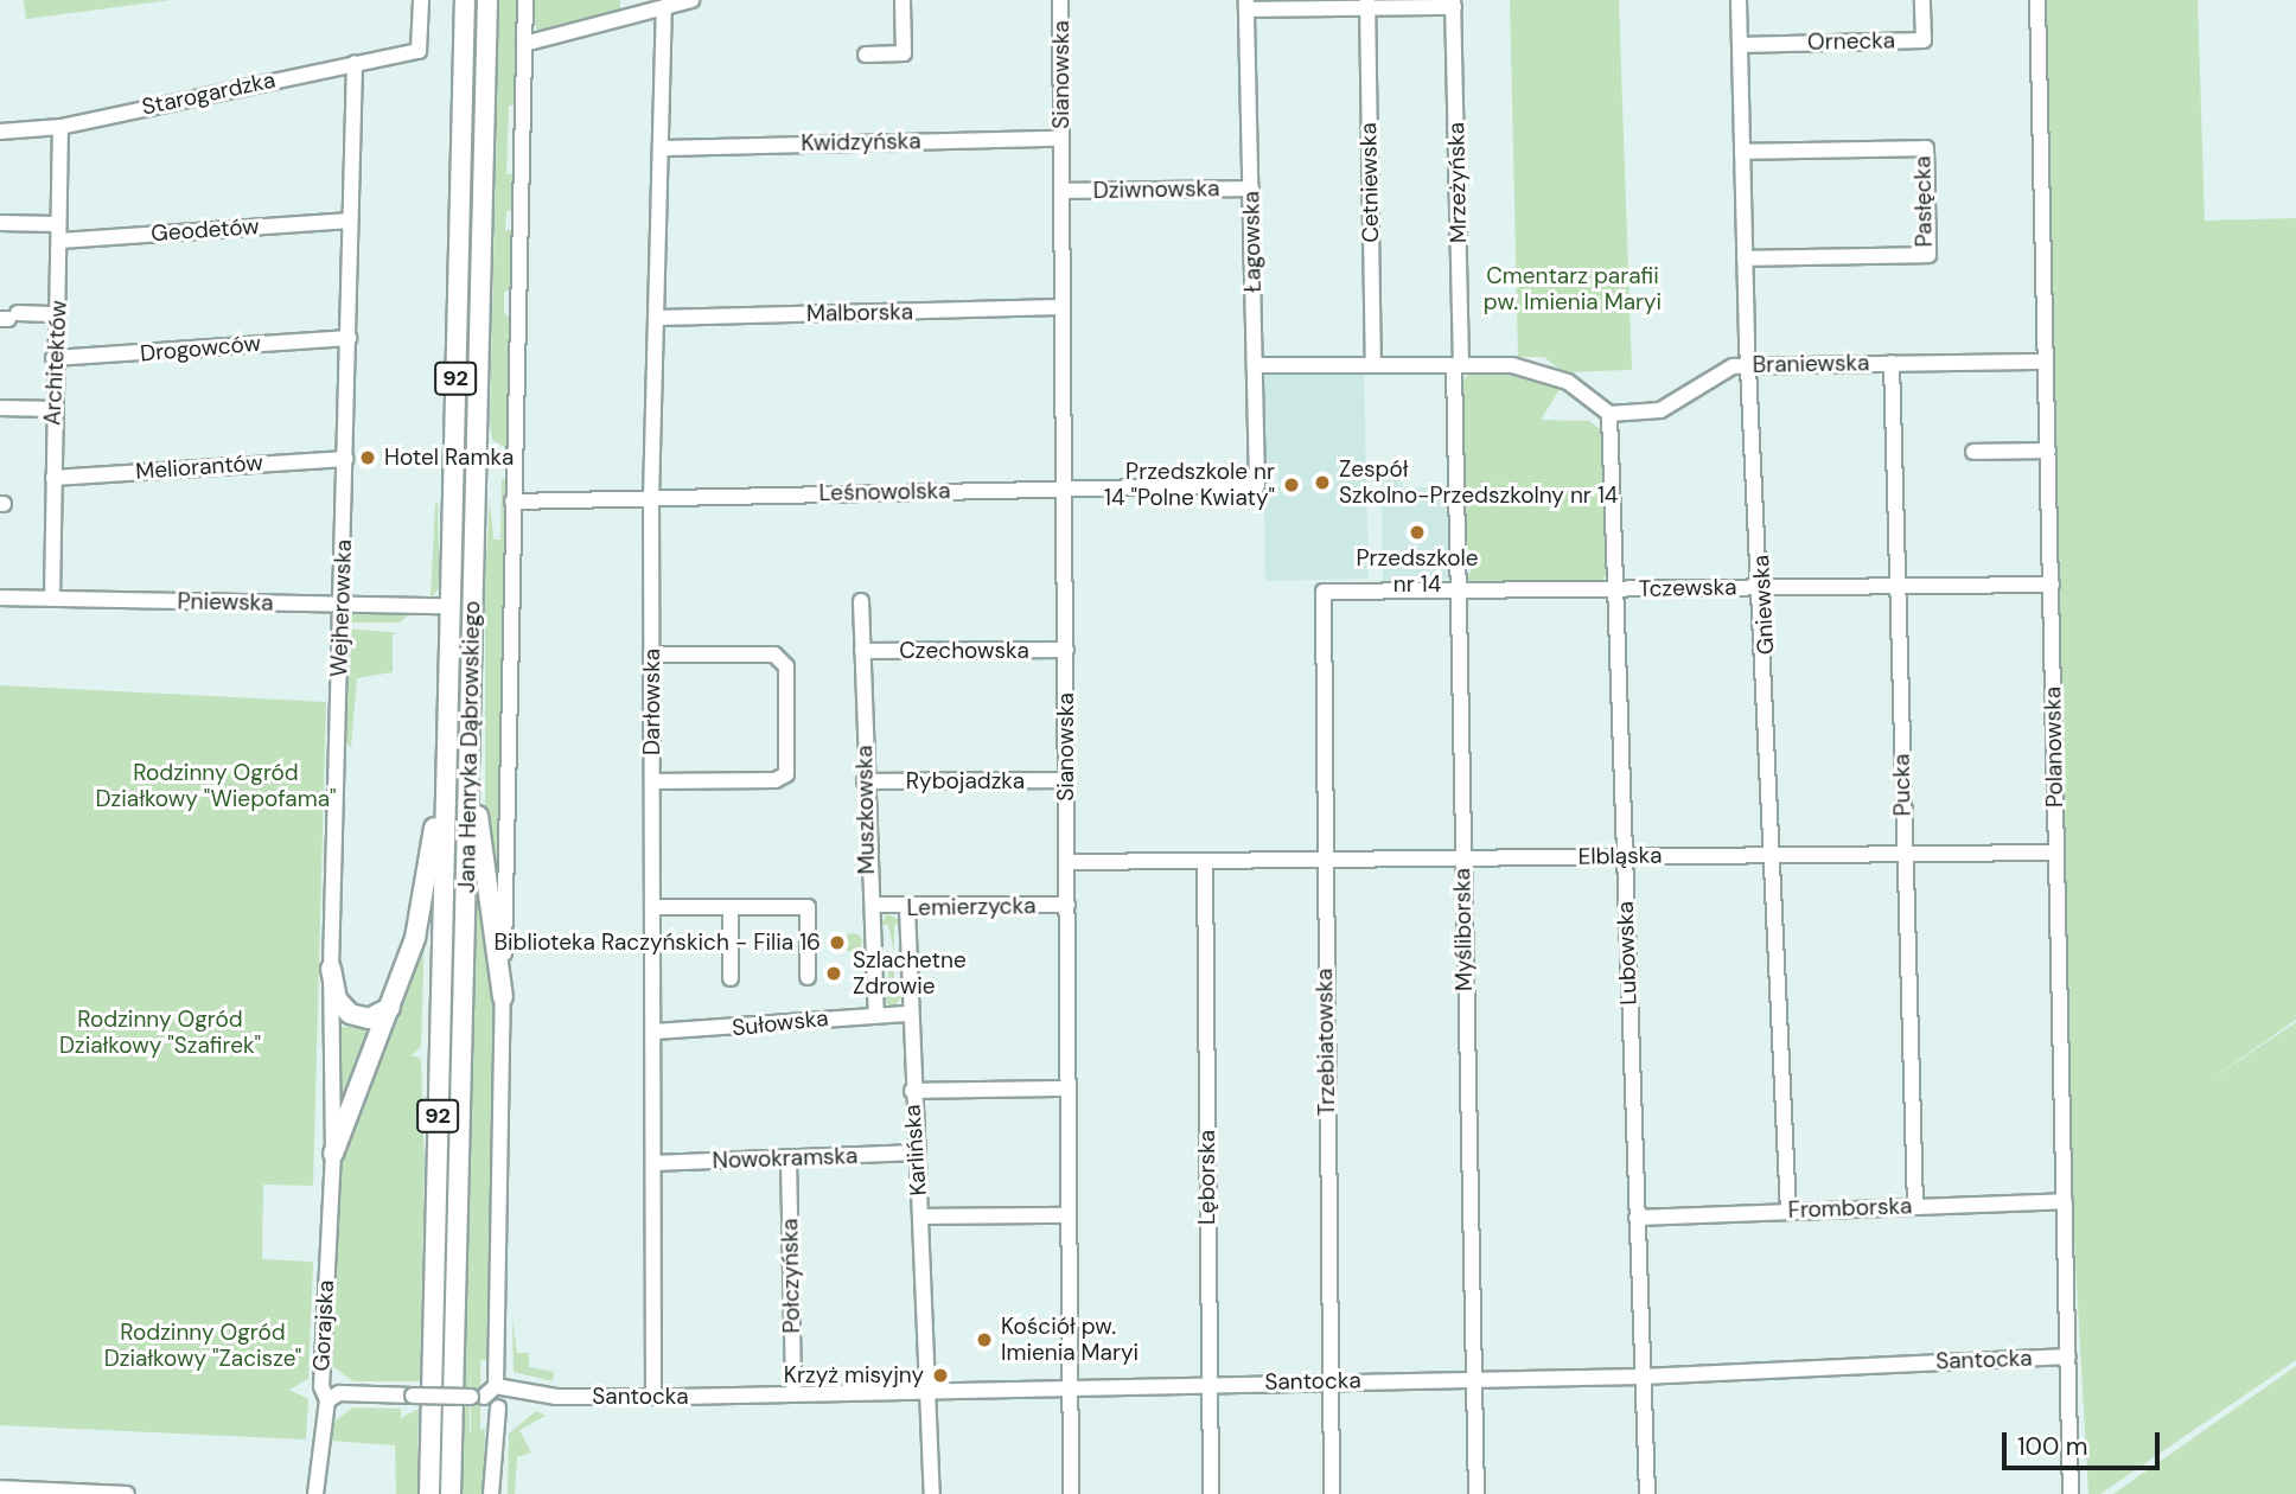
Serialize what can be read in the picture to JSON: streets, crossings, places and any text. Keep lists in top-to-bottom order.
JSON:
{
  "streets": {
    "main road": ["92", "Jana Henryka Dąbrowskiego"],
    "street": [
      "Ornecka",
      "Sianowska",
      "Starogardzka",
      "Kwidzyńska",
      "Cetniewska",
      "Mrzeżyńska",
      "Dziwnowska",
      "Pasłęcka",
      "Geodetów",
      "Łagowska",
      "Malborska",
      "Drogowców",
      "Architektów",
      "Braniewska",
      "Meliorantów",
      "Leśnowolska",
      "Tczewska",
      "Pniewska",
      "Gniewska",
      "Wejherowska",
      "Czechowska",
      "Darłowska",
      "Polanowska",
      "Rybojadzka",
      "Pucka",
      "Muszkowska",
      "Elbląska",
      "Lemierzycka",
      "Myśliborska",
      "Lubowska",
      "Sułowska",
      "Trzebiatowska",
      "Karlińska",
      "Nowokramska",
      "Lęborska",
      "Fromborska",
      "Połczyńska",
      "Gorajska",
      "Santocka"
    ]
  },
  "crossings": [
    ["Ornecka", "Gniewska"],
    ["Sianowska", "Kwidzyńska"],
    ["Sianowska", "Dziwnowska"],
    ["Sianowska", "Malborska"],
    ["Sianowska", "Leśnowolska"],
    ["Sianowska", "Czechowska"],
    ["Sianowska", "Rybojadzka"],
    ["Sianowska", "Elbląska"],
    ["Sianowska", "Lemierzycka"],
    ["Sianowska", "Santocka"],
    ["Starogardzka", "Architektów"],
    ["Starogardzka", "Wejherowska"],
    ["Kwidzyńska", "Darłowska"],
    ["Mrzeżyńska", "Myśliborska"],
    ["Dziwnowska", "Łagowska"],
    ["Pasłęcka", "Gniewska"],
    ["Geodetów", "Architektów"],
    ["Geodetów", "Wejherowska"],
    ["Łagowska", "Leśnowolska"],
    ["Malborska", "Darłowska"],
    ["Drogowców", "Architektów"],
    ["Drogowców", "Wejherowska"],
    ["Architektów", "Meliorantów"],
    ["Architektów", "Pniewska"],
    ["Braniewska", "Gniewska"],
    ["Braniewska", "Polanowska"],
    ["Braniewska", "Pucka"],
    ["Braniewska", "Lubowska"],
    ["Meliorantów", "Wejherowska"],
    ["Leśnowolska", "Darłowska"],
    ["Leśnowolska", "Jana Henryka Dąbrowskiego"],
    ["Tczewska", "Gniewska"],
    ["Tczewska", "Polanowska"],
    ["Tczewska", "Pucka"],
    ["Tczewska", "Myśliborska"],
    ["Tczewska", "Lubowska"],
    ["Tczewska", "Trzebiatowska"],
    ["Pniewska", "Wejherowska"],
    ["Pniewska", "Jana Henryka Dąbrowskiego"],
    ["Gniewska", "Elbląska"],
    ["Gniewska", "Fromborska"],
    ["Wejherowska", "Gorajska"],
    ["Czechowska", "Muszkowska"],
    ["Darłowska", "Sułowska"],
    ["Darłowska", "Nowokramska"],
    ["Darłowska", "Santocka"],
    ["Jana Henryka Dąbrowskiego", "Santocka"],
    ["Polanowska", "Elbląska"],
    ["Polanowska", "Fromborska"],
    ["Polanowska", "Santocka"],
    ["Rybojadzka", "Muszkowska"],
    ["Pucka", "Elbląska"],
    ["Pucka", "Fromborska"],
    ["Muszkowska", "Lemierzycka"],
    ["Muszkowska", "Sułowska"],
    ["Elbląska", "Myśliborska"],
    ["Elbląska", "Lubowska"],
    ["Elbląska", "Trzebiatowska"],
    ["Elbląska", "Lęborska"],
    ["Lemierzycka", "Karlińska"],
    ["Myśliborska", "Santocka"],
    ["Lubowska", "Fromborska"],
    ["Lubowska", "Santocka"],
    ["Sułowska", "Karlińska"],
    ["Trzebiatowska", "Santocka"],
    ["Karlińska", "Nowokramska"],
    ["Karlińska", "Santocka"],
    ["Nowokramska", "Połczyńska"],
    ["Lęborska", "Santocka"],
    ["Połczyńska", "Santocka"]
  ],
  "parks": [
    "Cmentarz parafii pw. Imienia Maryi",
    "Rodzinny Ogród Działkowy \"Wiepofama\"",
    "Rodzinny Ogród Działkowy \"Szafirek\"",
    "Rodzinny Ogród Działkowy \"Zacisze\""
  ],
  "places": [
    "Hotel Ramka",
    "Zespół Szkolno-Przedszkolny nr 14",
    "Przedszkole nr 14 \"Polne Kwiaty\"",
    "Przedszkole nr 14",
    "Biblioteka Raczyńskich - Filia 16",
    "Szlachetne Zdrowie",
    "Kościół pw. Imienia Maryi",
    "Krzyż misyjny"
  ],
  "scale_bar": "100 m"
}
